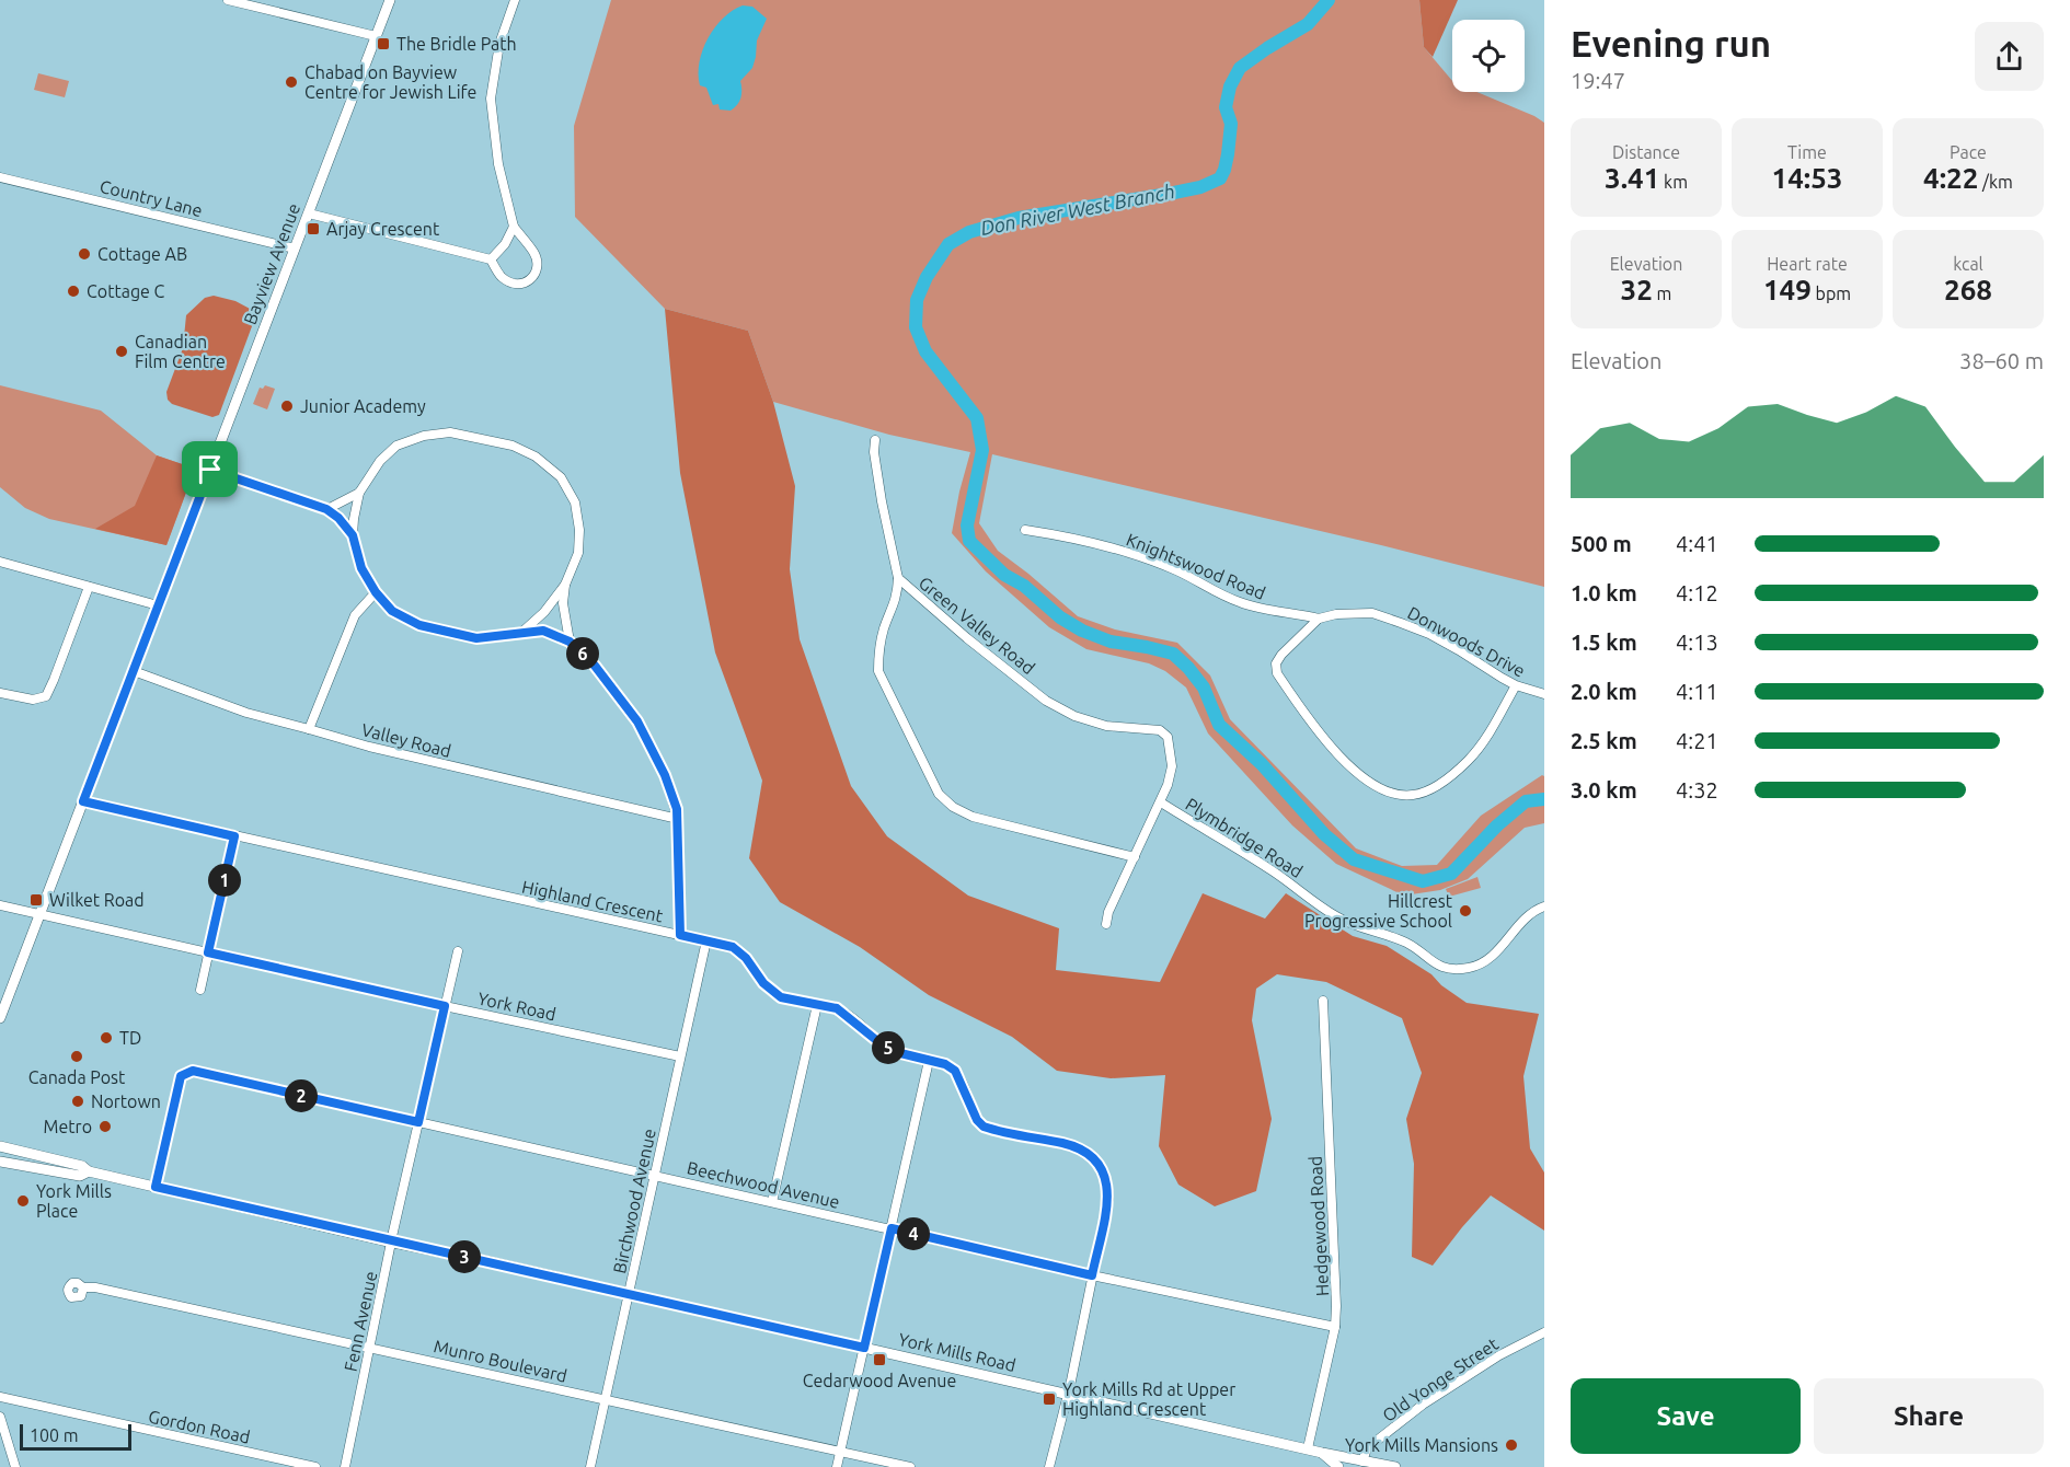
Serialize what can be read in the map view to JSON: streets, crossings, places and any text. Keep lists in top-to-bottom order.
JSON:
{
  "streets": {
    "main road": ["Bayview Avenue", "York Mills Road"],
    "street": [
      "Country Lane",
      "Knightswood Road",
      "Green Valley Road",
      "Donwoods Drive",
      "Valley Road",
      "Plymbridge Road",
      "Highland Crescent",
      "York Road",
      "Beechwood Avenue",
      "Birchwood Avenue",
      "Hedgewood Road",
      "Fenn Avenue",
      "Munro Boulevard",
      "Old Yonge Street",
      "Gordon Road"
    ]
  },
  "crossings": [
    ["Country Lane", "Bayview Avenue"],
    ["Bayview Avenue", "Valley Road"],
    ["Bayview Avenue", "Highland Crescent"],
    ["Bayview Avenue", "York Road"],
    ["Knightswood Road", "Donwoods Drive"],
    ["Green Valley Road", "Plymbridge Road"],
    ["Highland Crescent", "Beechwood Avenue"],
    ["Highland Crescent", "Birchwood Avenue"],
    ["Highland Crescent", "York Mills Road"],
    ["York Road", "Birchwood Avenue"],
    ["York Road", "Fenn Avenue"],
    ["Beechwood Avenue", "Birchwood Avenue"],
    ["Beechwood Avenue", "Hedgewood Road"],
    ["Beechwood Avenue", "Fenn Avenue"],
    ["Beechwood Avenue", "York Mills Road"],
    ["Birchwood Avenue", "York Mills Road"],
    ["Birchwood Avenue", "Munro Boulevard"],
    ["Hedgewood Road", "York Mills Road"],
    ["Fenn Avenue", "York Mills Road"],
    ["Fenn Avenue", "Munro Boulevard"],
    ["York Mills Road", "Old Yonge Street"]
  ],
  "water": ["Don River West Branch"],
  "places": {
    "transit": [
      "The Bridle Path",
      "Arjay Crescent",
      "Wilket Road",
      "Cedarwood Avenue",
      "York Mills Rd at Upper Highland Crescent"
    ],
    "other": [
      "Chabad on Bayview Centre for Jewish Life",
      "Cottage AB",
      "Cottage C",
      "Canadian Film Centre",
      "Junior Academy",
      "Hillcrest Progressive School",
      "TD",
      "Canada Post",
      "Nortown",
      "Metro",
      "York Mills Place",
      "York Mills Mansions"
    ]
  },
  "scale_bar": "100 m",
  "page": {
    "heading": ["Evening run", "19:47"],
    "stats": [
      ["Distance", "3.41 km"],
      ["Time", "14:53"],
      ["Pace", "4:22 /km"],
      ["Elevation", "32 m"],
      ["Heart rate", "149 bpm"],
      ["kcal", "268"]
    ],
    "chart": ["Elevation", "38–60 m"],
    "list": [
      {
        "name": "500 m",
        "note": "4:41"
      },
      {
        "name": "1.0 km",
        "note": "4:12"
      },
      {
        "name": "1.5 km",
        "note": "4:13"
      },
      {
        "name": "2.0 km",
        "note": "4:11"
      },
      {
        "name": "2.5 km",
        "note": "4:21"
      },
      {
        "name": "3.0 km",
        "note": "4:32"
      }
    ],
    "pins": [
      "6",
      "1",
      "5",
      "2",
      "4",
      "3"
    ],
    "buttons": ["Save", "Share"],
    "scale": "100 m"
  }
}
